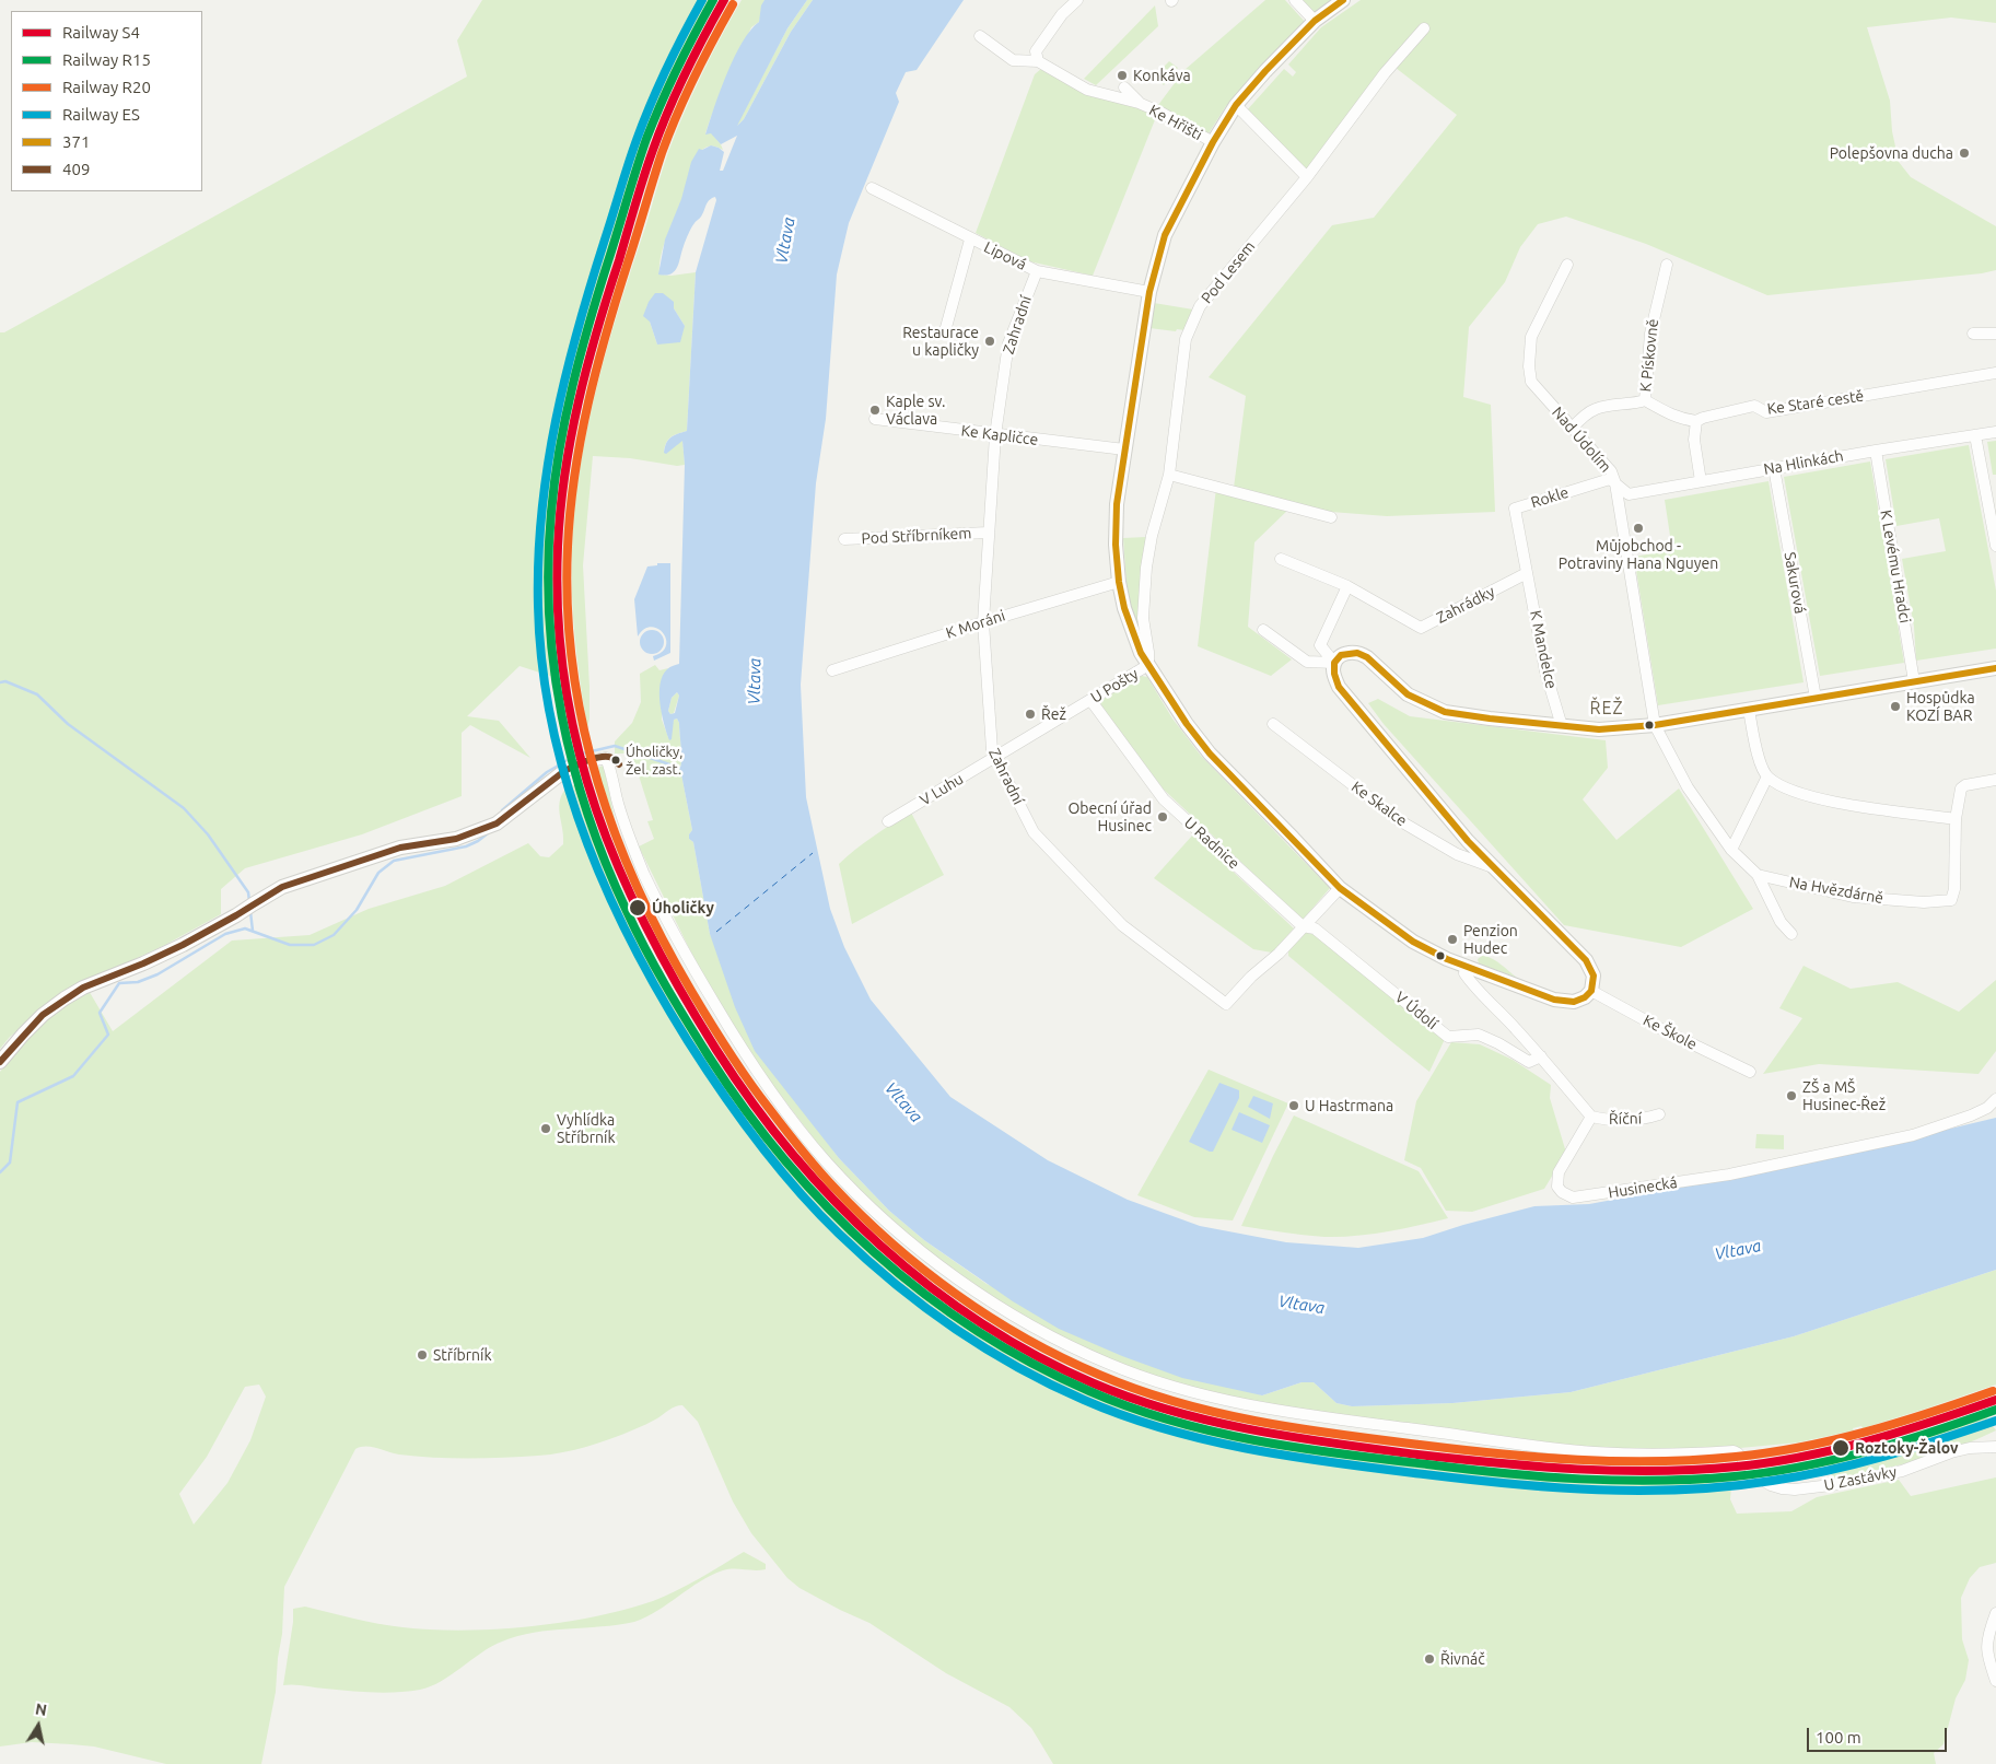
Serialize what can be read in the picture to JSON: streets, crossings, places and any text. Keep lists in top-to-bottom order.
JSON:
{
  "streets": {
    "street": [
      "Ke Hřišti",
      "Lipová",
      "Pod Lesem",
      "Zahradní",
      "K Pískovně",
      "Ke Staré cestě",
      "Ke Kapličce",
      "Nad Údolím",
      "Na Hlinkách",
      "Rokle",
      "Pod Stříbrníkem",
      "K Levému Hradci",
      "Sakurová",
      "Zahrádky",
      "K Moráni",
      "K Mandelce",
      "U Pošty",
      "V Luhu",
      "Ke Skalce",
      "U Radnice",
      "Na Hvězdárně",
      "V Údolí",
      "Ke Škole",
      "Říční",
      "Husinecká",
      "U Zastávky"
    ]
  },
  "crossings": [
    ["Lipová", "Zahradní"],
    ["Pod Lesem", "U Pošty"],
    ["Zahradní", "Ke Kapličce"],
    ["Zahradní", "Pod Stříbrníkem"],
    ["Zahradní", "K Moráni"],
    ["Zahradní", "U Pošty"],
    ["Zahradní", "V Luhu"],
    ["Zahradní", "U Radnice"],
    ["Zahradní", "V Údolí"],
    ["K Pískovně", "Nad Údolím"],
    ["Nad Údolím", "Na Hlinkách"],
    ["Nad Údolím", "Rokle"],
    ["Na Hlinkách", "Rokle"],
    ["Na Hlinkách", "K Levému Hradci"],
    ["Na Hlinkách", "Sakurová"],
    ["Rokle", "Zahrádky"],
    ["Rokle", "K Mandelce"],
    ["Zahrádky", "K Mandelce"],
    ["U Pošty", "V Luhu"],
    ["U Pošty", "U Radnice"],
    ["U Radnice", "V Údolí"],
    ["Říční", "Husinecká"]
  ],
  "districts": ["ŘEŽ"],
  "water": ["Vltava"],
  "places": [
    "Konkáva",
    "Polepšovna ducha",
    "Restaurace u kapličky",
    "Kaple sv. Václava",
    "Můjobchod - Potraviny Hana Nguyen",
    "Hospůdka KOZÍ BAR",
    "Řež",
    "Úholičky, Žel. zast.",
    "Obecní úřad Husinec",
    "Úholičky",
    "Penzion Hudec",
    "ZŠ a MŠ Husinec-Řež",
    "U Hastrmana",
    "Vyhlídka Stříbrník",
    "Stříbrník",
    "Roztoky-Žalov",
    "Řivnáč"
  ],
  "lines": [
    "rail line S4",
    "rail line R15",
    "rail line ES",
    "transit line 371",
    "rail line R20",
    "transit line 409"
  ],
  "legend": [
    "Railway S4",
    "Railway R15",
    "Railway R20",
    "Railway ES",
    "371",
    "409"
  ],
  "scale_bar": "100 m",
  "north": "top"
}
